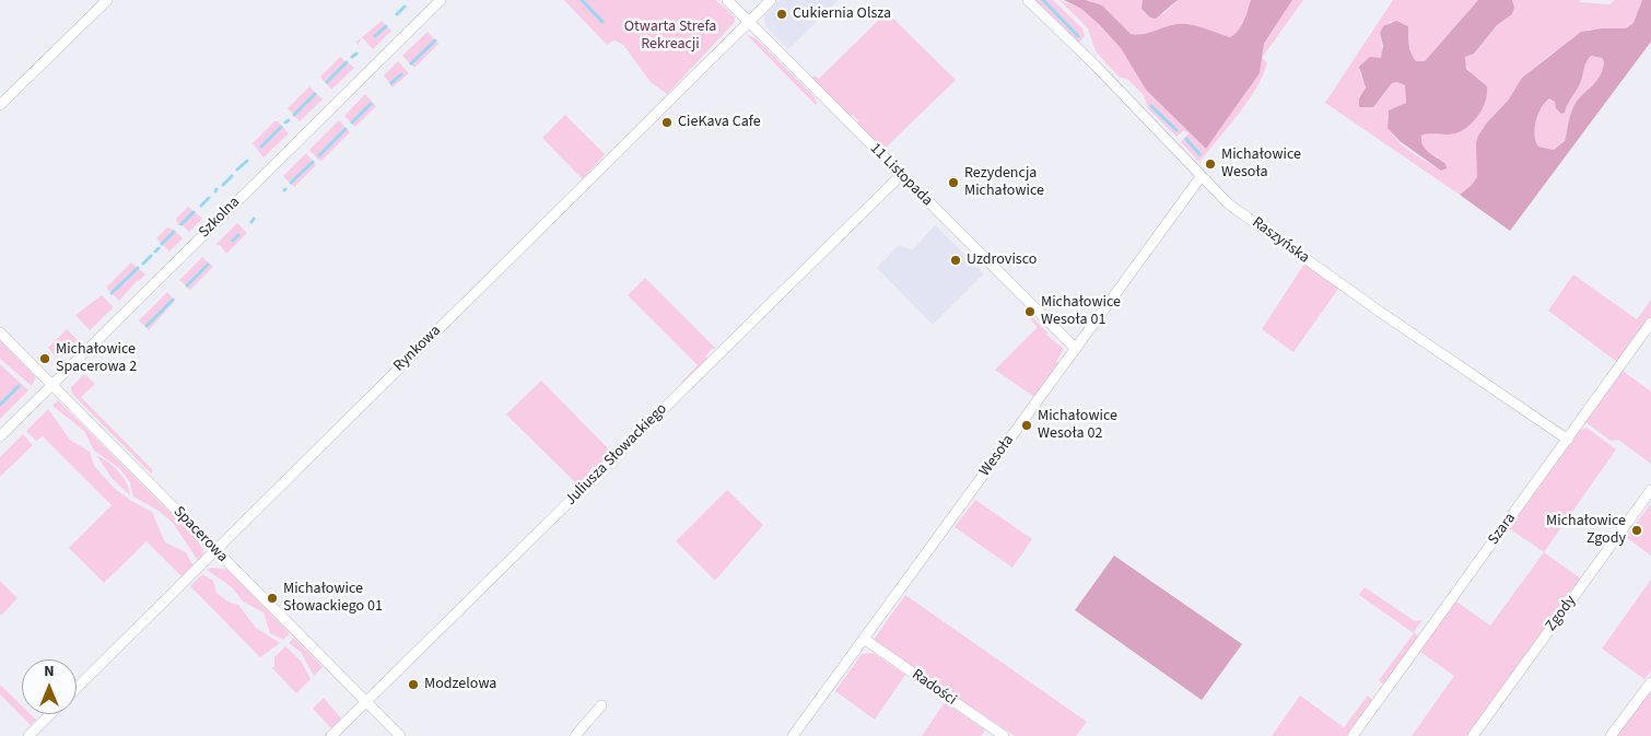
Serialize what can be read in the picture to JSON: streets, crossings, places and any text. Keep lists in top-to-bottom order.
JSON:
{
  "streets": {
    "street": [
      "11 Listopada",
      "Szkolna",
      "Raszyńska",
      "Rynkowa",
      "Juliusza Słowackiego",
      "Wesoła",
      "Szara",
      "Spacerowa",
      "Zgody",
      "Radości"
    ]
  },
  "crossings": [
    ["11 Listopada", "Rynkowa"],
    ["11 Listopada", "Juliusza Słowackiego"],
    ["11 Listopada", "Wesoła"],
    ["Szkolna", "Spacerowa"],
    ["Raszyńska", "Wesoła"],
    ["Raszyńska", "Szara"],
    ["Rynkowa", "Spacerowa"],
    ["Juliusza Słowackiego", "Spacerowa"],
    ["Wesoła", "Radości"]
  ],
  "parks": ["Otwarta Strefa Rekreacji"],
  "places": [
    "Cukiernia Olsza",
    "CieKava Cafe",
    "Michałowice Wesoła",
    "Rezydencja Michałowice",
    "Uzdrovisco",
    "Michałowice Wesoła 01",
    "Michałowice Spacerowa 2",
    "Michałowice Wesoła 02",
    "Michałowice Zgody",
    "Michałowice Słowackiego 01",
    "Modzelowa"
  ],
  "north": "top"
}
